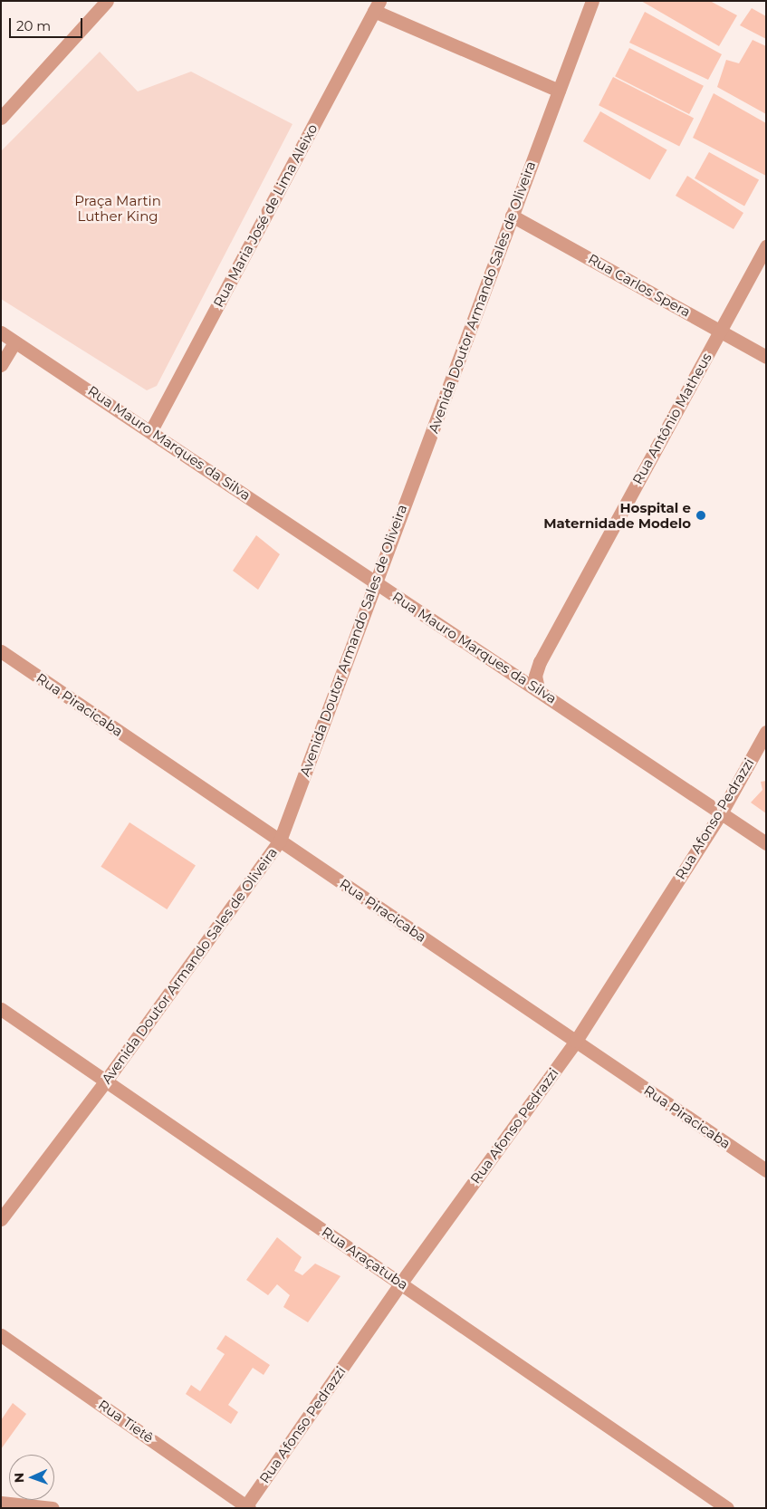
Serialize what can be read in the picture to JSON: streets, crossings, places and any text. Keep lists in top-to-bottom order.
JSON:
{
  "streets": {
    "street": [
      "Rua Maria José de Lima Aleixo",
      "Rua Carlos Spera",
      "Avenida Doutor Armando Sales de Oliveira",
      "Rua Antônio Matheus",
      "Rua Mauro Marques da Silva",
      "Rua Piracicaba",
      "Rua Afonso Pedrazzi",
      "Rua Araçatuba",
      "Rua Tietê"
    ]
  },
  "crossings": [
    ["Rua Maria José de Lima Aleixo", "Rua Mauro Marques da Silva"],
    ["Rua Carlos Spera", "Avenida Doutor Armando Sales de Oliveira"],
    ["Rua Carlos Spera", "Rua Antônio Matheus"],
    ["Avenida Doutor Armando Sales de Oliveira", "Rua Mauro Marques da Silva"],
    ["Avenida Doutor Armando Sales de Oliveira", "Rua Piracicaba"],
    ["Avenida Doutor Armando Sales de Oliveira", "Rua Araçatuba"],
    ["Rua Antônio Matheus", "Rua Mauro Marques da Silva"],
    ["Rua Mauro Marques da Silva", "Rua Afonso Pedrazzi"],
    ["Rua Piracicaba", "Rua Afonso Pedrazzi"],
    ["Rua Afonso Pedrazzi", "Rua Araçatuba"],
    ["Rua Afonso Pedrazzi", "Rua Tietê"]
  ],
  "parks": ["Praça Martin Luther King"],
  "places": ["Hospital e Maternidade Modelo"],
  "scale_bar": "20 m",
  "north": "left"
}
